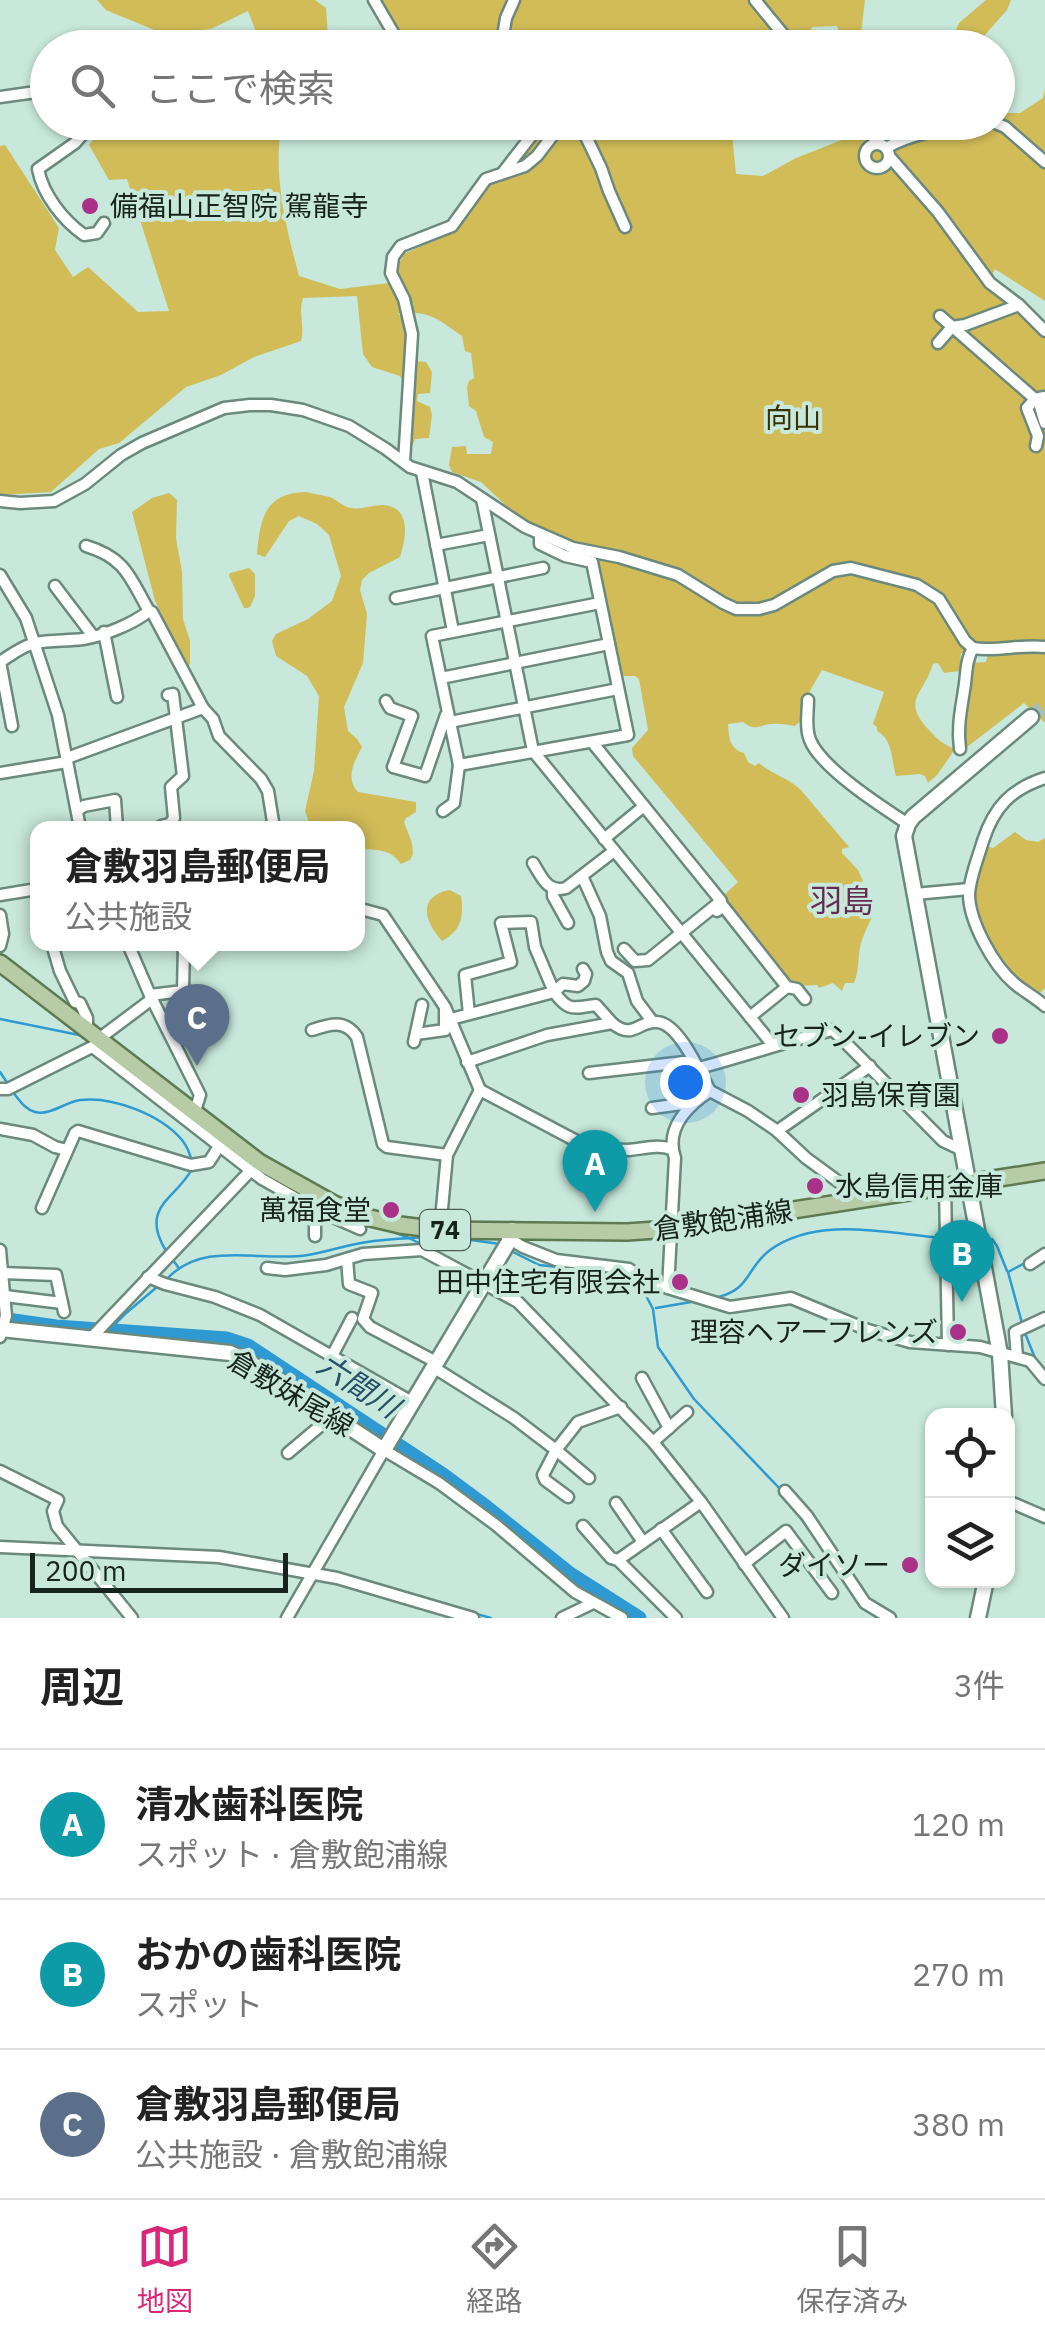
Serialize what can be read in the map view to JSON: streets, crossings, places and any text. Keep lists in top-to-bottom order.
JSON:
{
  "streets": {
    "main road": ["倉敷飽浦線", "74"],
    "street": ["倉敷妹尾線"]
  },
  "crossings": [
    ["倉敷飽浦線", "倉敷妹尾線"]
  ],
  "districts": ["羽島"],
  "water": ["六間川"],
  "parks": ["向山"],
  "places": [
    "備福山正智院 駕龍寺",
    "セブン-イレブン",
    "羽島保育園",
    "水島信用金庫",
    "萬福食堂",
    "田中住宅有限会社",
    "理容ヘアーフレンズ",
    "ダイソー"
  ],
  "scale_bar": "200 m",
  "page": {
    "search": "ここで検索",
    "popup": ["倉敷羽島郵便局", "公共施設"],
    "pins": ["C", "A", "B"],
    "scale": "200 m",
    "heading": ["周辺", "3件"],
    "list": [
      {
        "mark": "A",
        "name": "清水歯科医院",
        "note": "スポット · 倉敷飽浦線",
        "value": "120 m"
      },
      {
        "mark": "B",
        "name": "おかの歯科医院",
        "note": "スポット",
        "value": "270 m"
      },
      {
        "mark": "C",
        "name": "倉敷羽島郵便局",
        "note": "公共施設 · 倉敷飽浦線",
        "value": "380 m"
      }
    ],
    "nav": ["地図", "経路", "保存済み"]
  }
}
